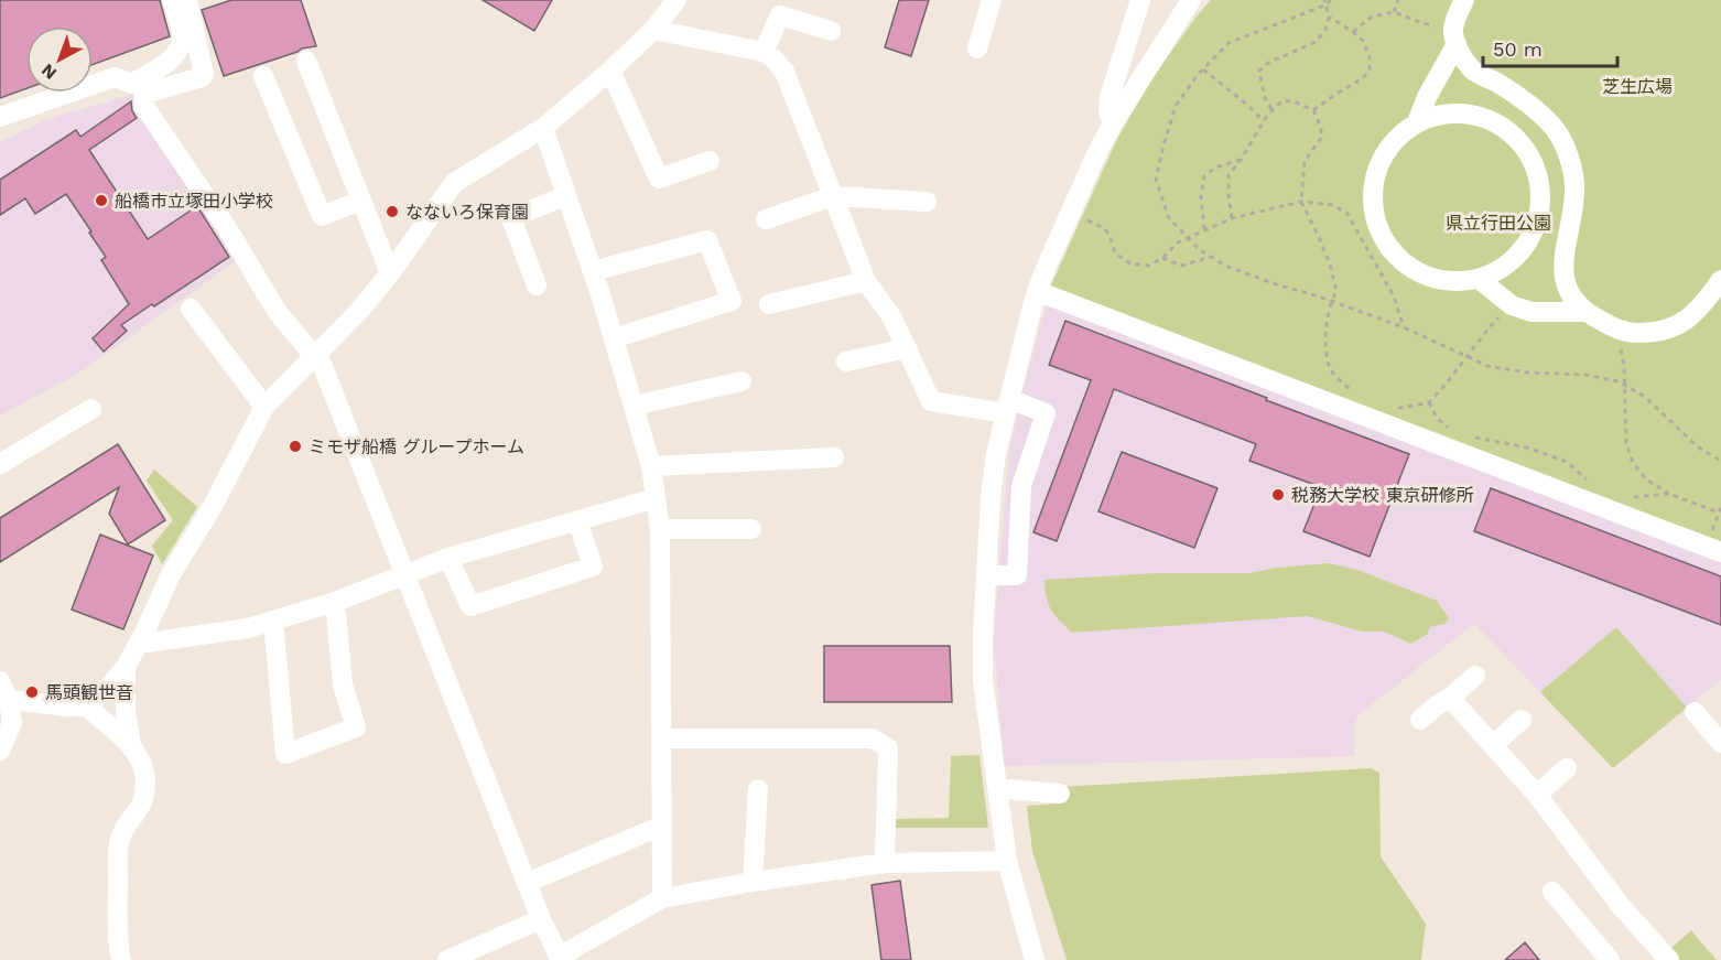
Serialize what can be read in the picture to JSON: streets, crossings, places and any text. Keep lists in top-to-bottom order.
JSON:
{
  "parks": ["芝生広場", "県立行田公園"],
  "places": [
    "船橋市立塚田小学校",
    "なないろ保育園",
    "ミモザ船橋 グループホーム",
    "税務大学校 東京研修所",
    "馬頭観世音"
  ],
  "scale_bar": "50 m",
  "north": "bottom left"
}
